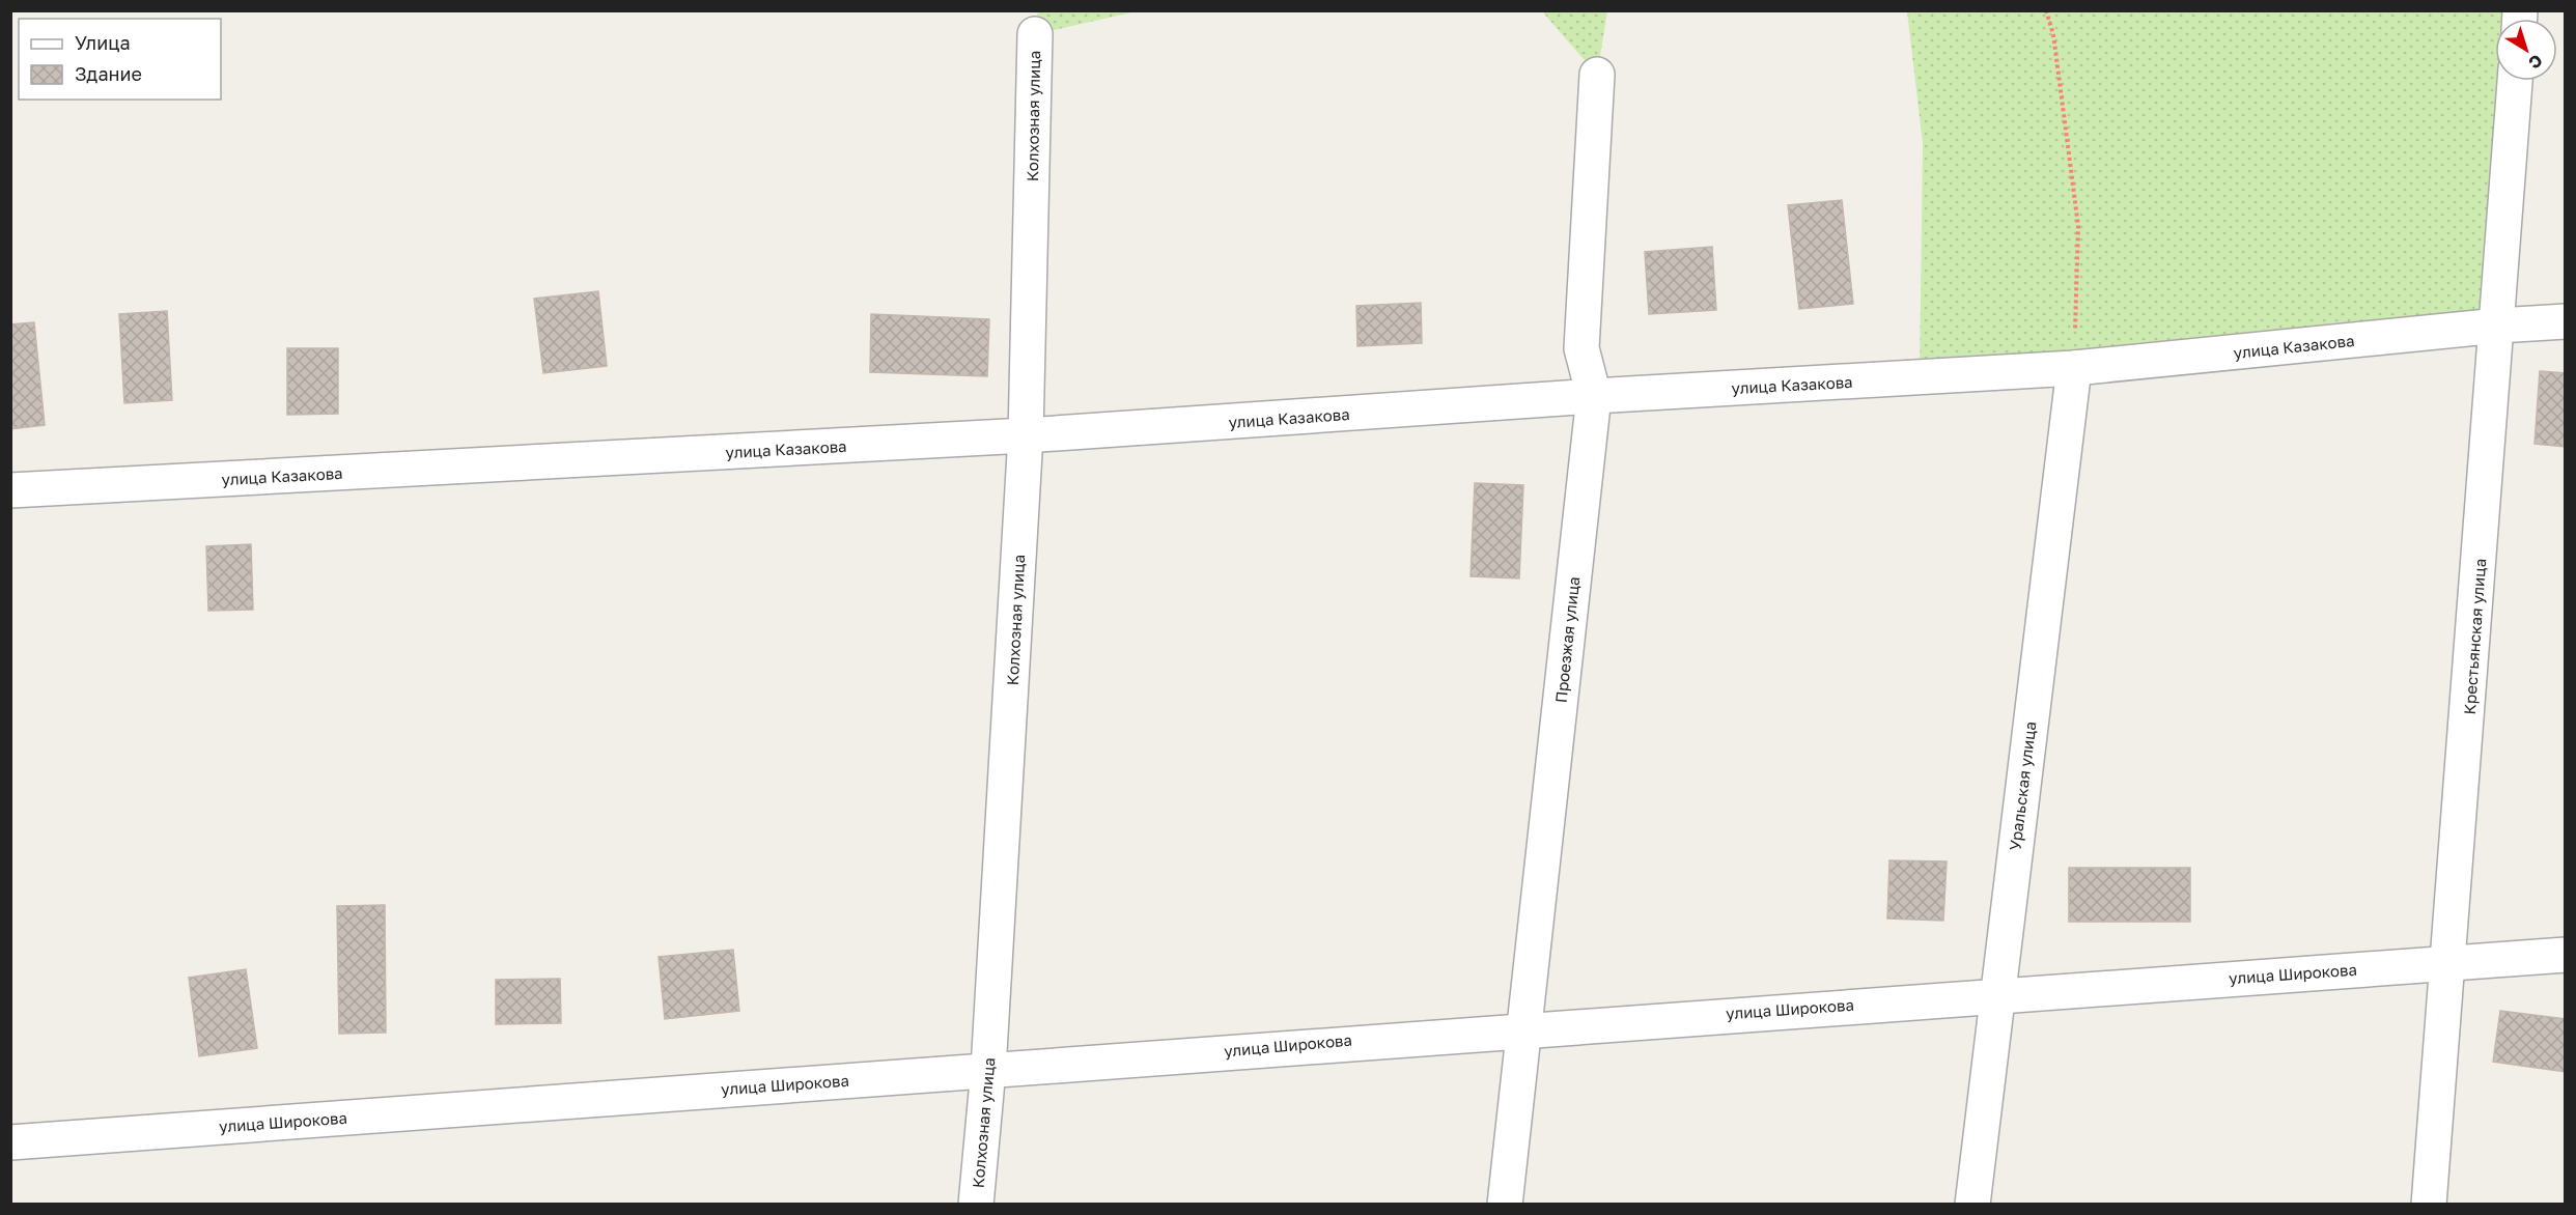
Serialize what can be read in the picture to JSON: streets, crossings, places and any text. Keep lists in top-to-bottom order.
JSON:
{
  "streets": {
    "street": [
      "Колхозная улица",
      "улица Казакова",
      "Крестьянская улица",
      "Проезжая улица",
      "Уральская улица",
      "улица Широкова"
    ]
  },
  "crossings": [
    ["Колхозная улица", "улица Казакова"],
    ["Колхозная улица", "улица Широкова"],
    ["улица Казакова", "Крестьянская улица"],
    ["улица Казакова", "Проезжая улица"],
    ["улица Казакова", "Уральская улица"],
    ["Крестьянская улица", "улица Широкова"],
    ["Проезжая улица", "улица Широкова"],
    ["Уральская улица", "улица Широкова"]
  ],
  "legend": ["Улица", "Здание"],
  "north": "bottom right"
}
